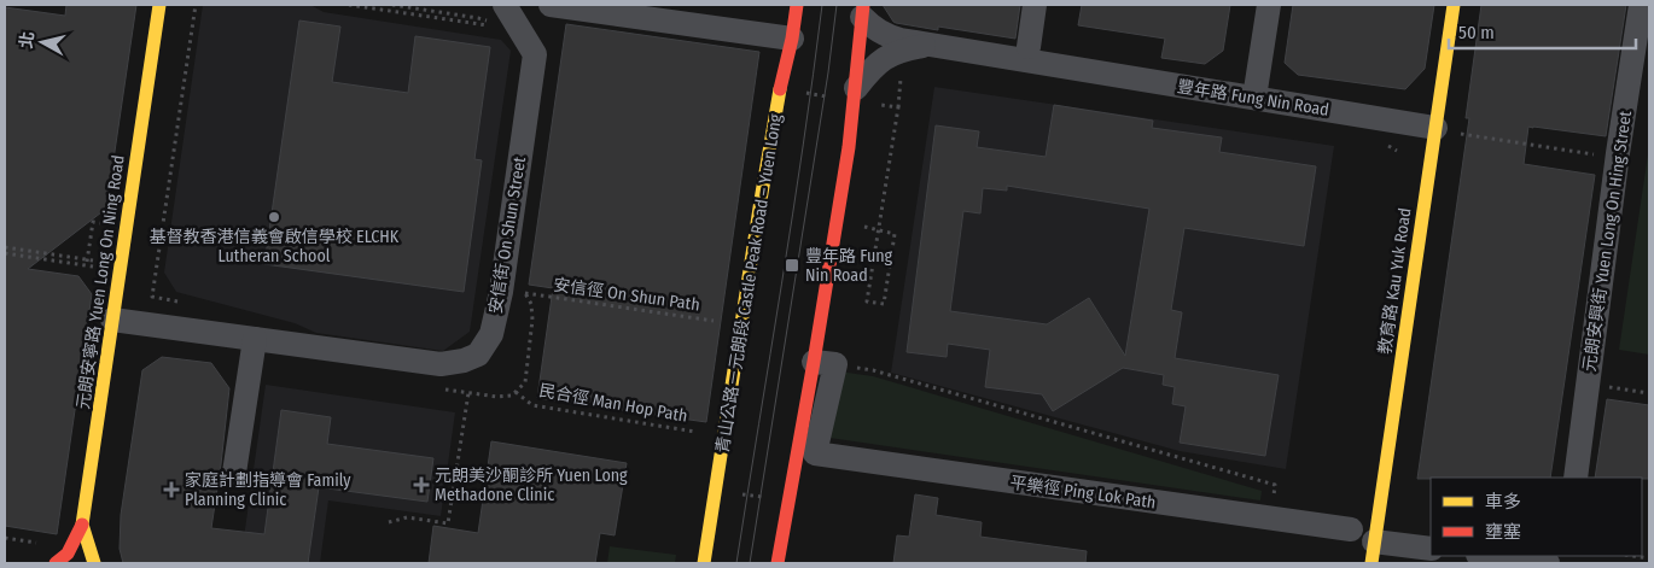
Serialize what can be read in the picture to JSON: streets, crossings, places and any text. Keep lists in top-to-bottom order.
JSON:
{
  "streets": {
    "street": [
      "豐年路 Fung Nin Road",
      "安信街 On Shun Street",
      "元朗安興街 Yuen Long On Hing Street",
      "教育路 Kau Yuk Road",
      "元朗安寧路 Yuen Long On Ning Road",
      "青山公路－元朗段 Castle Peak Road – Yuen Long",
      "平樂徑 Ping Lok Path"
    ],
    "path": ["安信徑 On Shun Path", "民合徑 Man Hop Path"]
  },
  "crossings": [
    ["豐年路 Fung Nin Road", "教育路 Kau Yuk Road"],
    ["安信街 On Shun Street", "元朗安寧路 Yuen Long On Ning Road"]
  ],
  "places": {
    "other": ["基督教香港信義會啟信學校 ELCHK Lutheran School"],
    "transit": ["豐年路 Fung Nin Road"],
    "health": ["元朗美沙酮診所 Yuen Long Methadone Clinic", "家庭計劃指導會 Family Planning Clinic"]
  },
  "legend": ["車多", "壅塞"],
  "scale_bar": "50 m",
  "north": "left"
}
